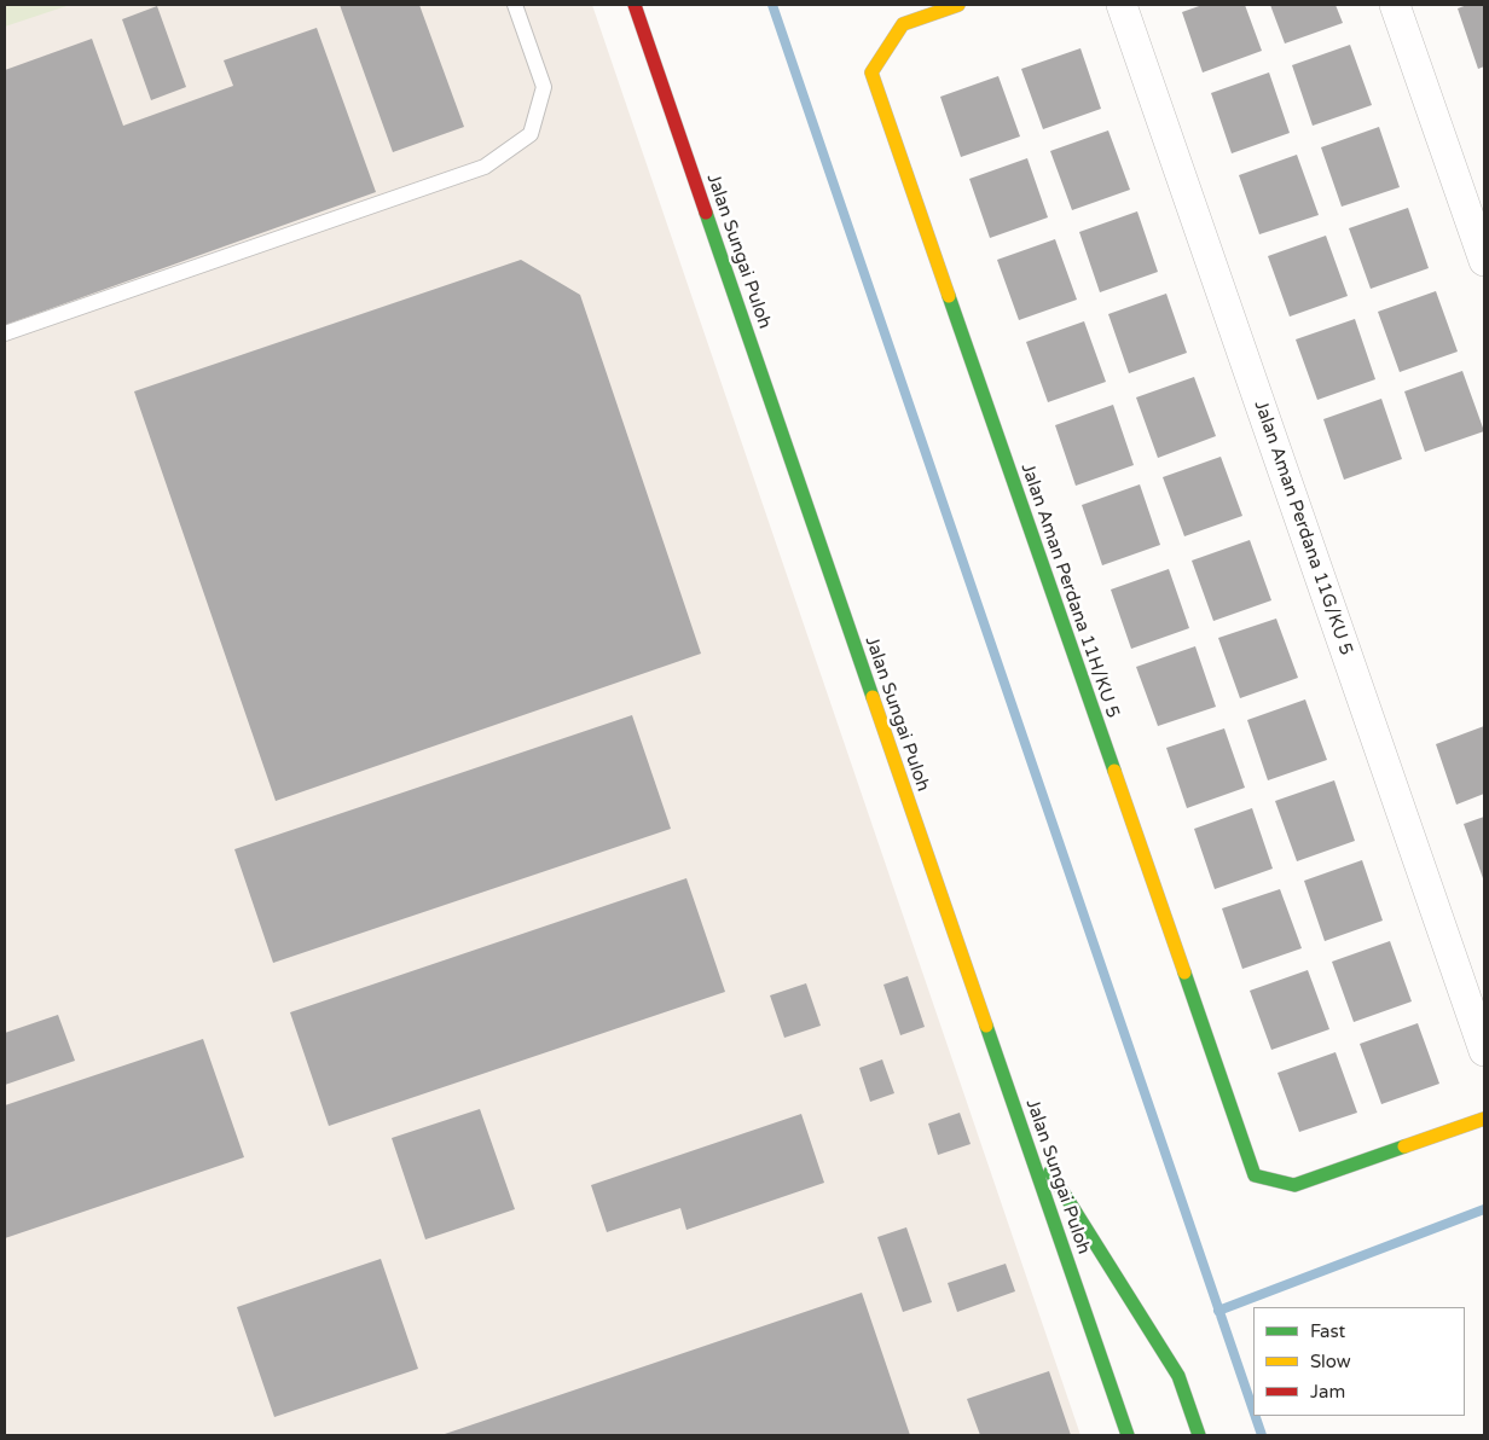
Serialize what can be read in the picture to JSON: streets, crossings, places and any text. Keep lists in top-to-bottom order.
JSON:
{
  "streets": {
    "street": ["Jalan Sungai Puloh", "Jalan Aman Perdana 11G/KU 5", "Jalan Aman Perdana 11H/KU 5"]
  },
  "legend": ["Fast", "Slow", "Jam"]
}
